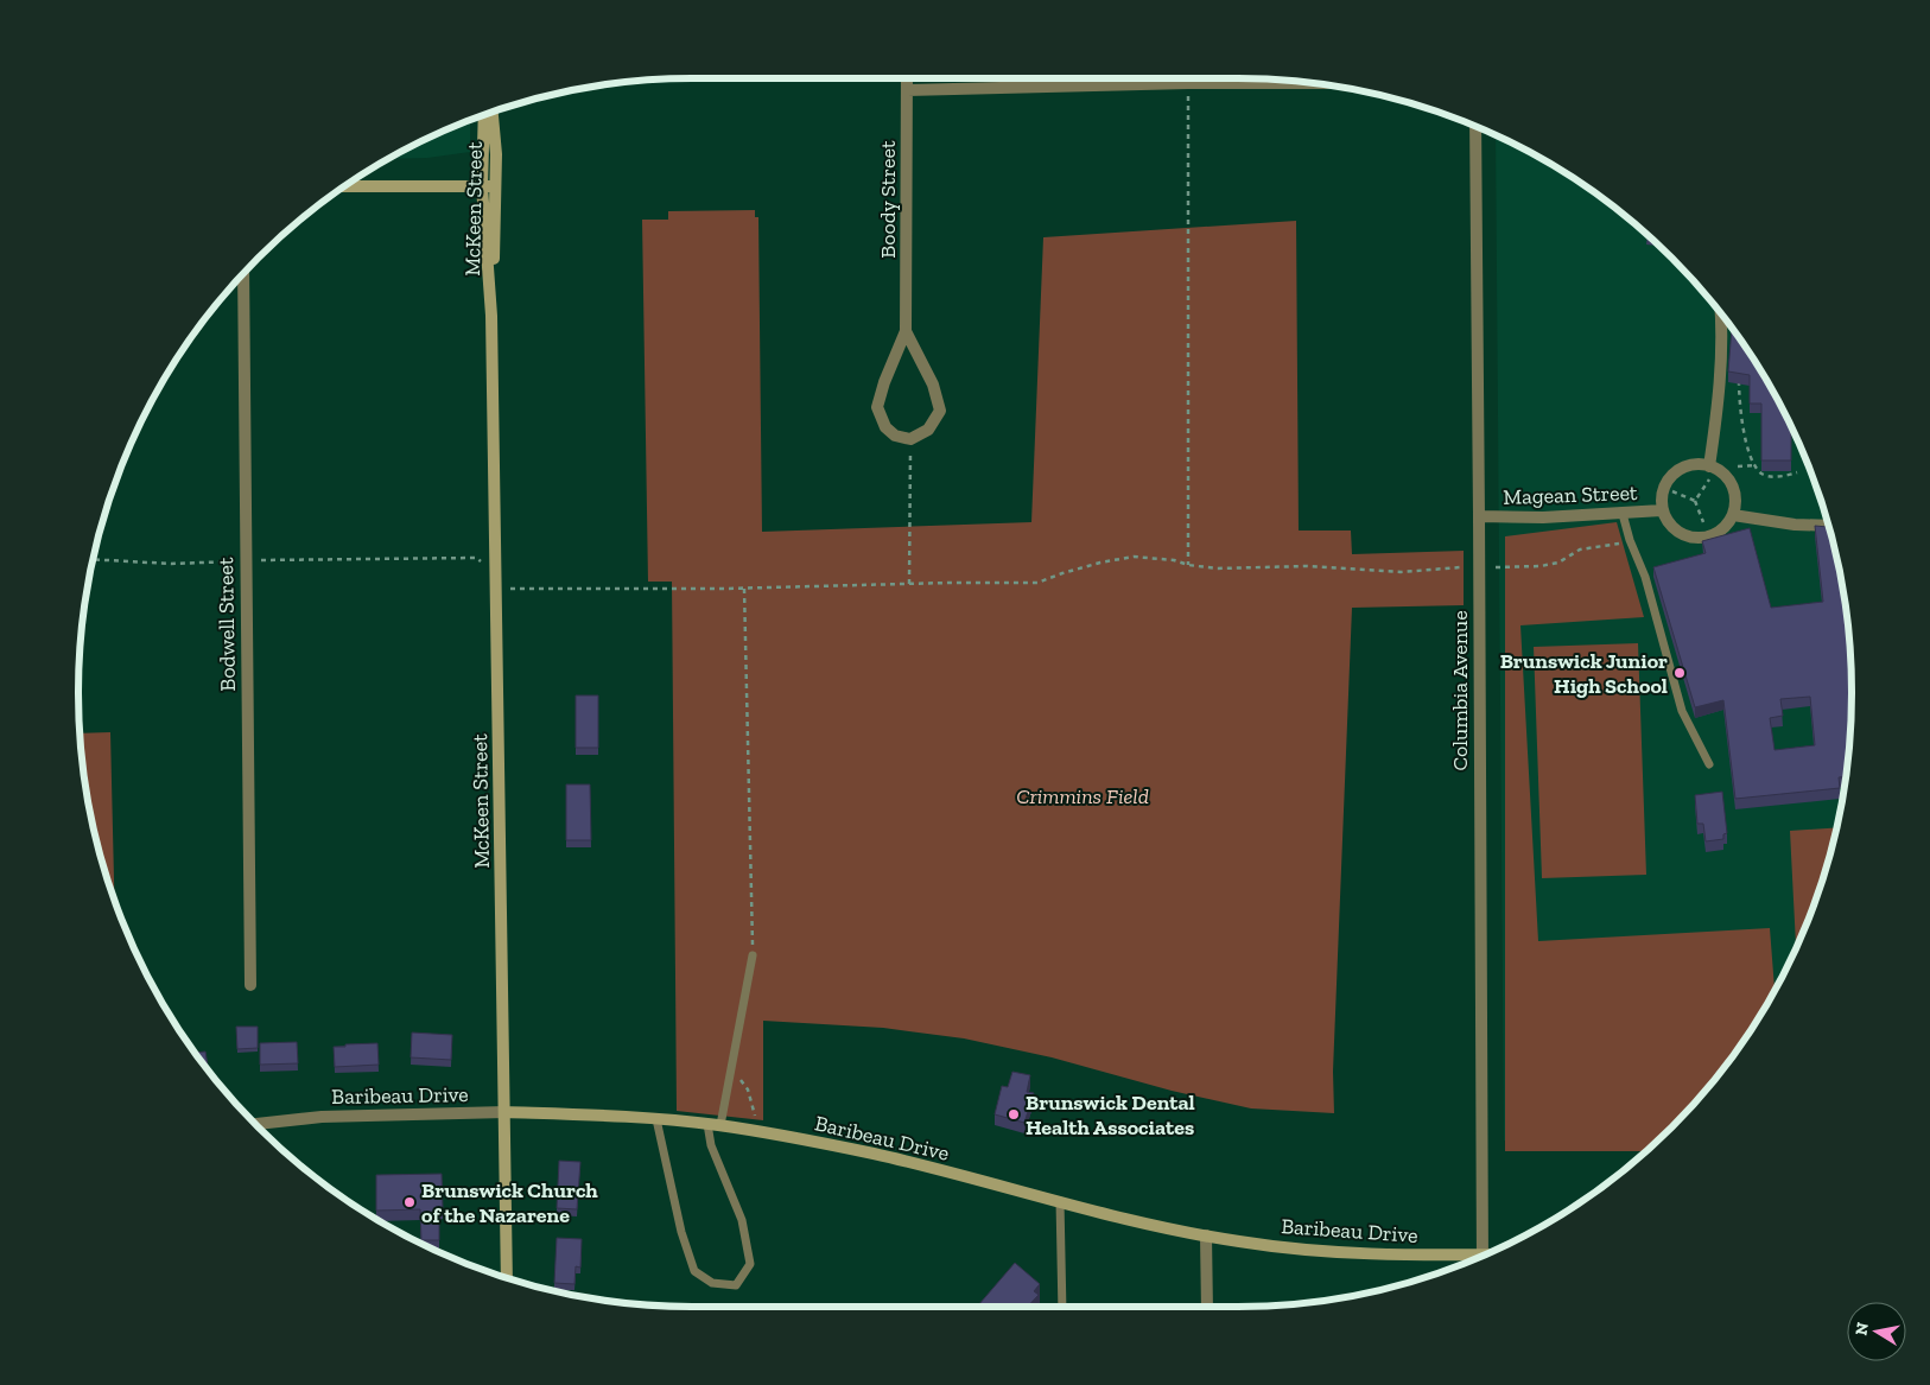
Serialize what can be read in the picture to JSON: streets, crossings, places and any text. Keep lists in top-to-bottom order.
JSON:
{
  "streets": {
    "street": [
      "Boody Street",
      "McKeen Street",
      "Magean Street",
      "Bodwell Street",
      "Columbia Avenue",
      "Baribeau Drive"
    ]
  },
  "crossings": [
    ["McKeen Street", "Baribeau Drive"],
    ["Magean Street", "Columbia Avenue"]
  ],
  "parks": ["Crimmins Field"],
  "places": ["Brunswick Junior High School", "Brunswick Dental Health Associates", "Brunswick Church of the Nazarene"],
  "north": "left"
}
